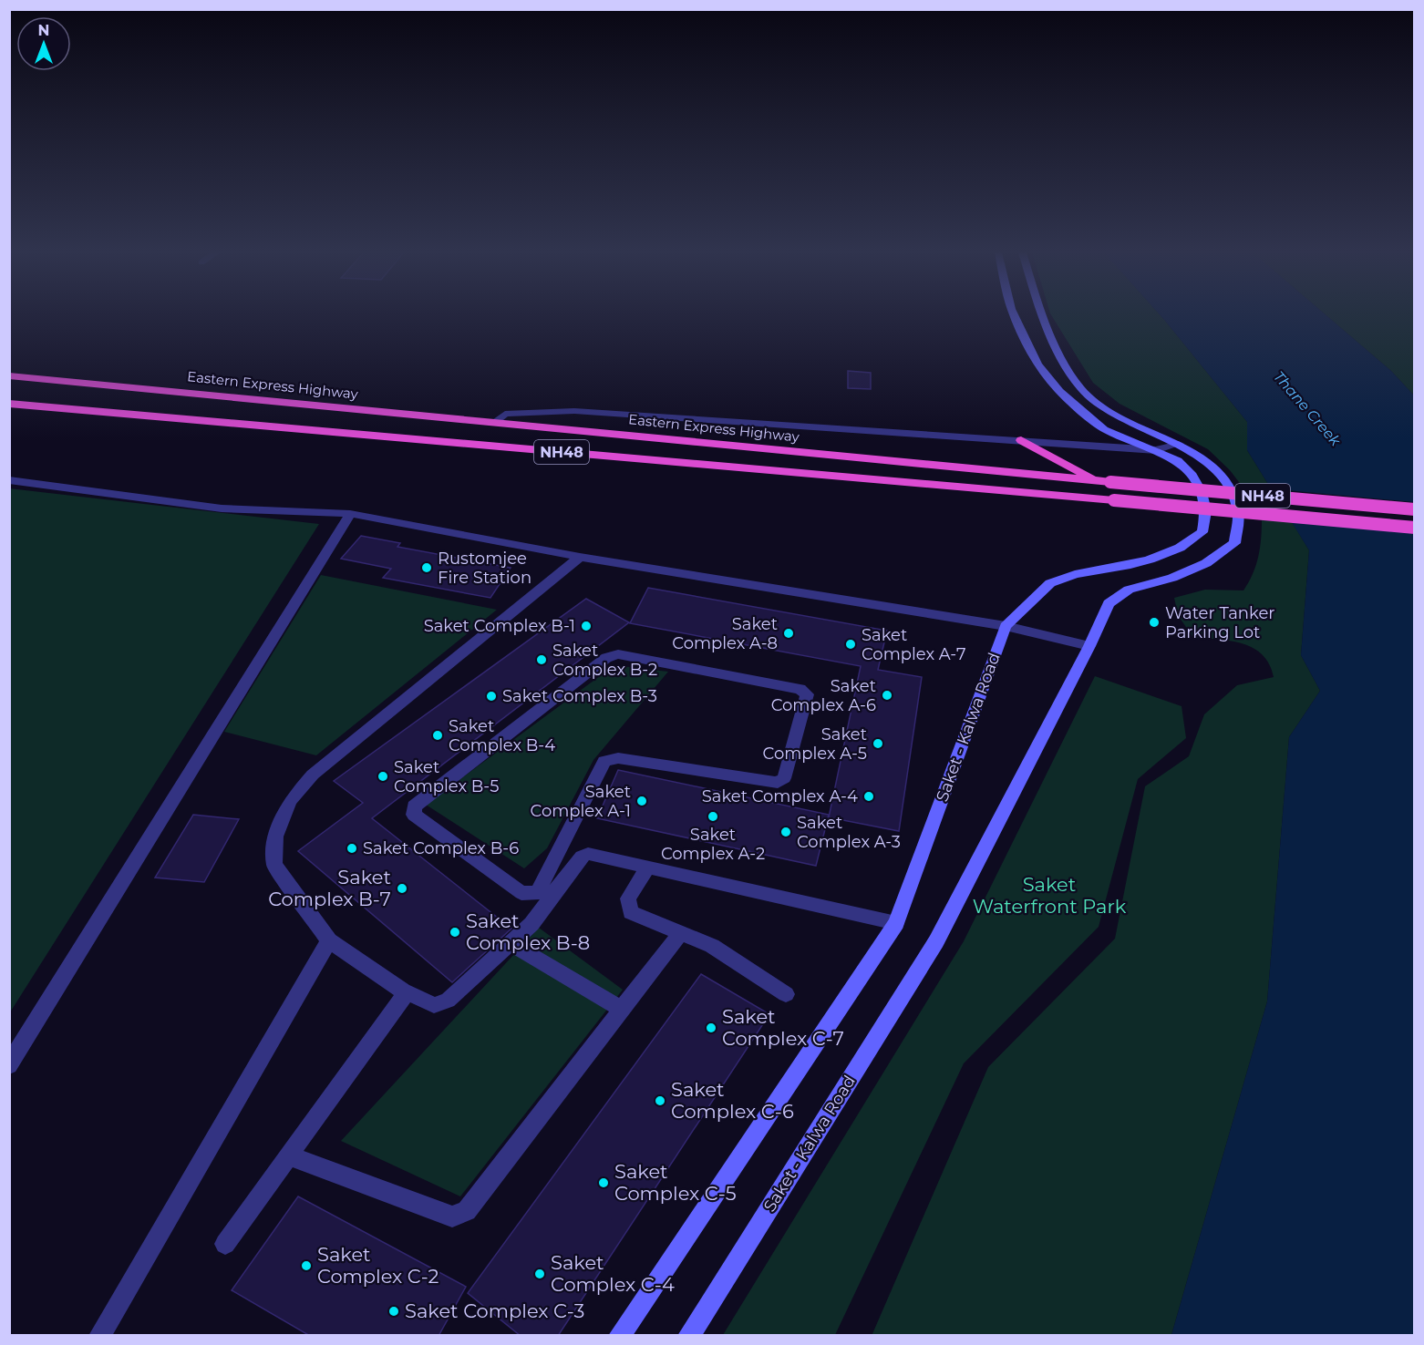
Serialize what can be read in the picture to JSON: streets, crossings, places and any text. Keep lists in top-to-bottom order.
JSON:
{
  "streets": {
    "highway": ["Eastern Express Highway", "NH48"],
    "main road": ["Saket - Kalwa Road"]
  },
  "water": ["Thane Creek"],
  "parks": ["Saket Waterfront Park"],
  "places": [
    "Rustomjee Fire Station",
    "Water Tanker Parking Lot",
    "Saket Complex B-1",
    "Saket Complex A-8",
    "Saket Complex A-7",
    "Saket Complex B-2",
    "Saket Complex A-6",
    "Saket Complex B-3",
    "Saket Complex B-4",
    "Saket Complex A-5",
    "Saket Complex B-5",
    "Saket Complex A-4",
    "Saket Complex A-1",
    "Saket Complex A-2",
    "Saket Complex A-3",
    "Saket Complex B-6",
    "Saket Complex B-7",
    "Saket Complex B-8",
    "Saket Complex C-7",
    "Saket Complex C-6",
    "Saket Complex C-5",
    "Saket Complex C-2",
    "Saket Complex C-4",
    "Saket Complex C-3"
  ],
  "north": "top"
}
